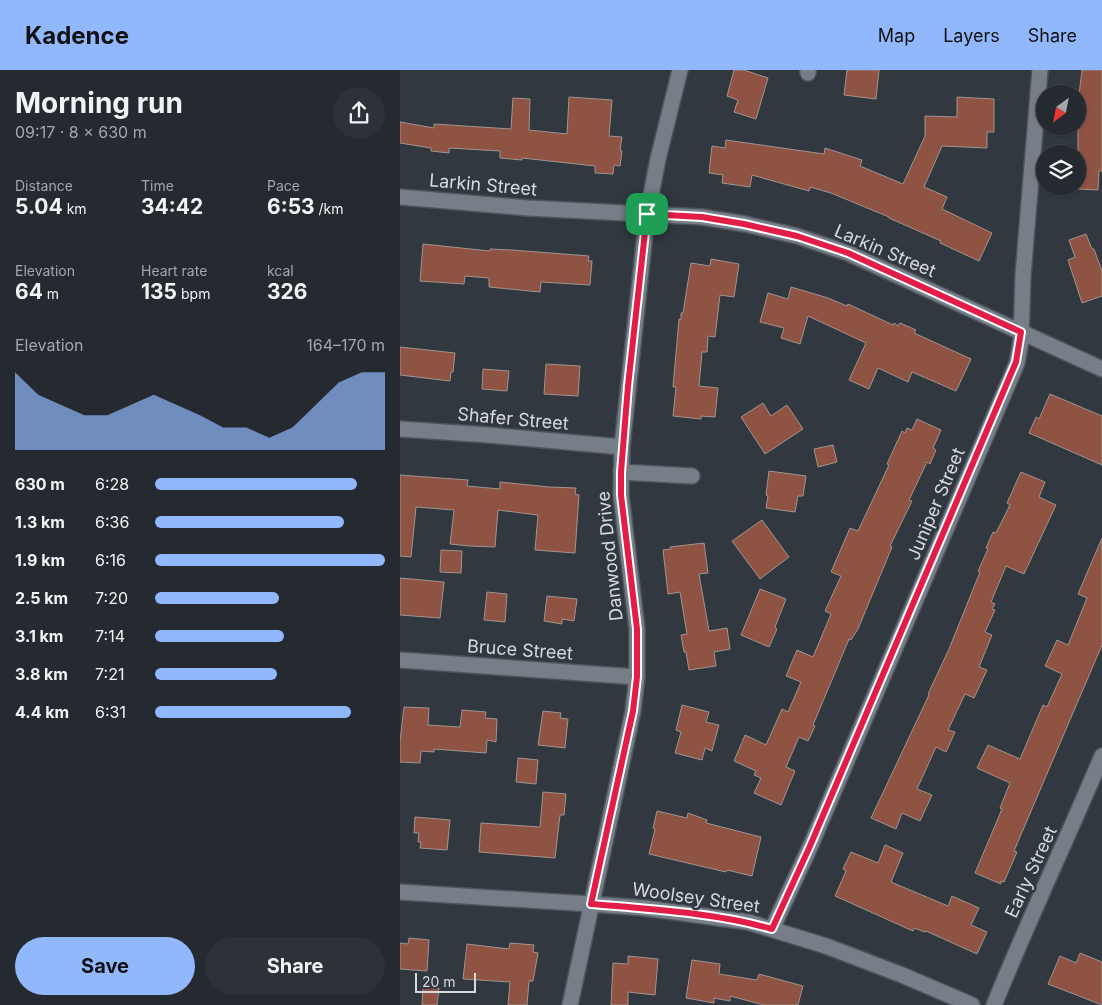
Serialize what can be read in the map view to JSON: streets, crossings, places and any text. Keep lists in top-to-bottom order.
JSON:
{
  "streets": {
    "street": [
      "Larkin Street",
      "Shafer Street",
      "Juniper Street",
      "Danwood Drive",
      "Bruce Street",
      "Early Street",
      "Woolsey Street"
    ]
  },
  "crossings": [
    ["Larkin Street", "Juniper Street"],
    ["Larkin Street", "Danwood Drive"],
    ["Shafer Street", "Danwood Drive"],
    ["Juniper Street", "Woolsey Street"],
    ["Danwood Drive", "Bruce Street"],
    ["Danwood Drive", "Woolsey Street"]
  ],
  "scale_bar": "20 m",
  "north": "bottom left",
  "page": {
    "header": "Kadence",
    "nav": ["Map", "Layers", "Share"],
    "heading": ["Morning run", "09:17 · 8 × 630 m"],
    "stats": [
      ["Distance", "5.04 km"],
      ["Time", "34:42"],
      ["Pace", "6:53 /km"],
      ["Elevation", "64 m"],
      ["Heart rate", "135 bpm"],
      ["kcal", "326"]
    ],
    "chart": ["Elevation", "164–170 m"],
    "list": [
      {
        "name": "630 m",
        "note": "6:28"
      },
      {
        "name": "1.3 km",
        "note": "6:36"
      },
      {
        "name": "1.9 km",
        "note": "6:16"
      },
      {
        "name": "2.5 km",
        "note": "7:20"
      },
      {
        "name": "3.1 km",
        "note": "7:14"
      },
      {
        "name": "3.8 km",
        "note": "7:21"
      },
      {
        "name": "4.4 km",
        "note": "6:31"
      }
    ],
    "buttons": ["Save", "Share"],
    "scale": "20 m"
  }
}
